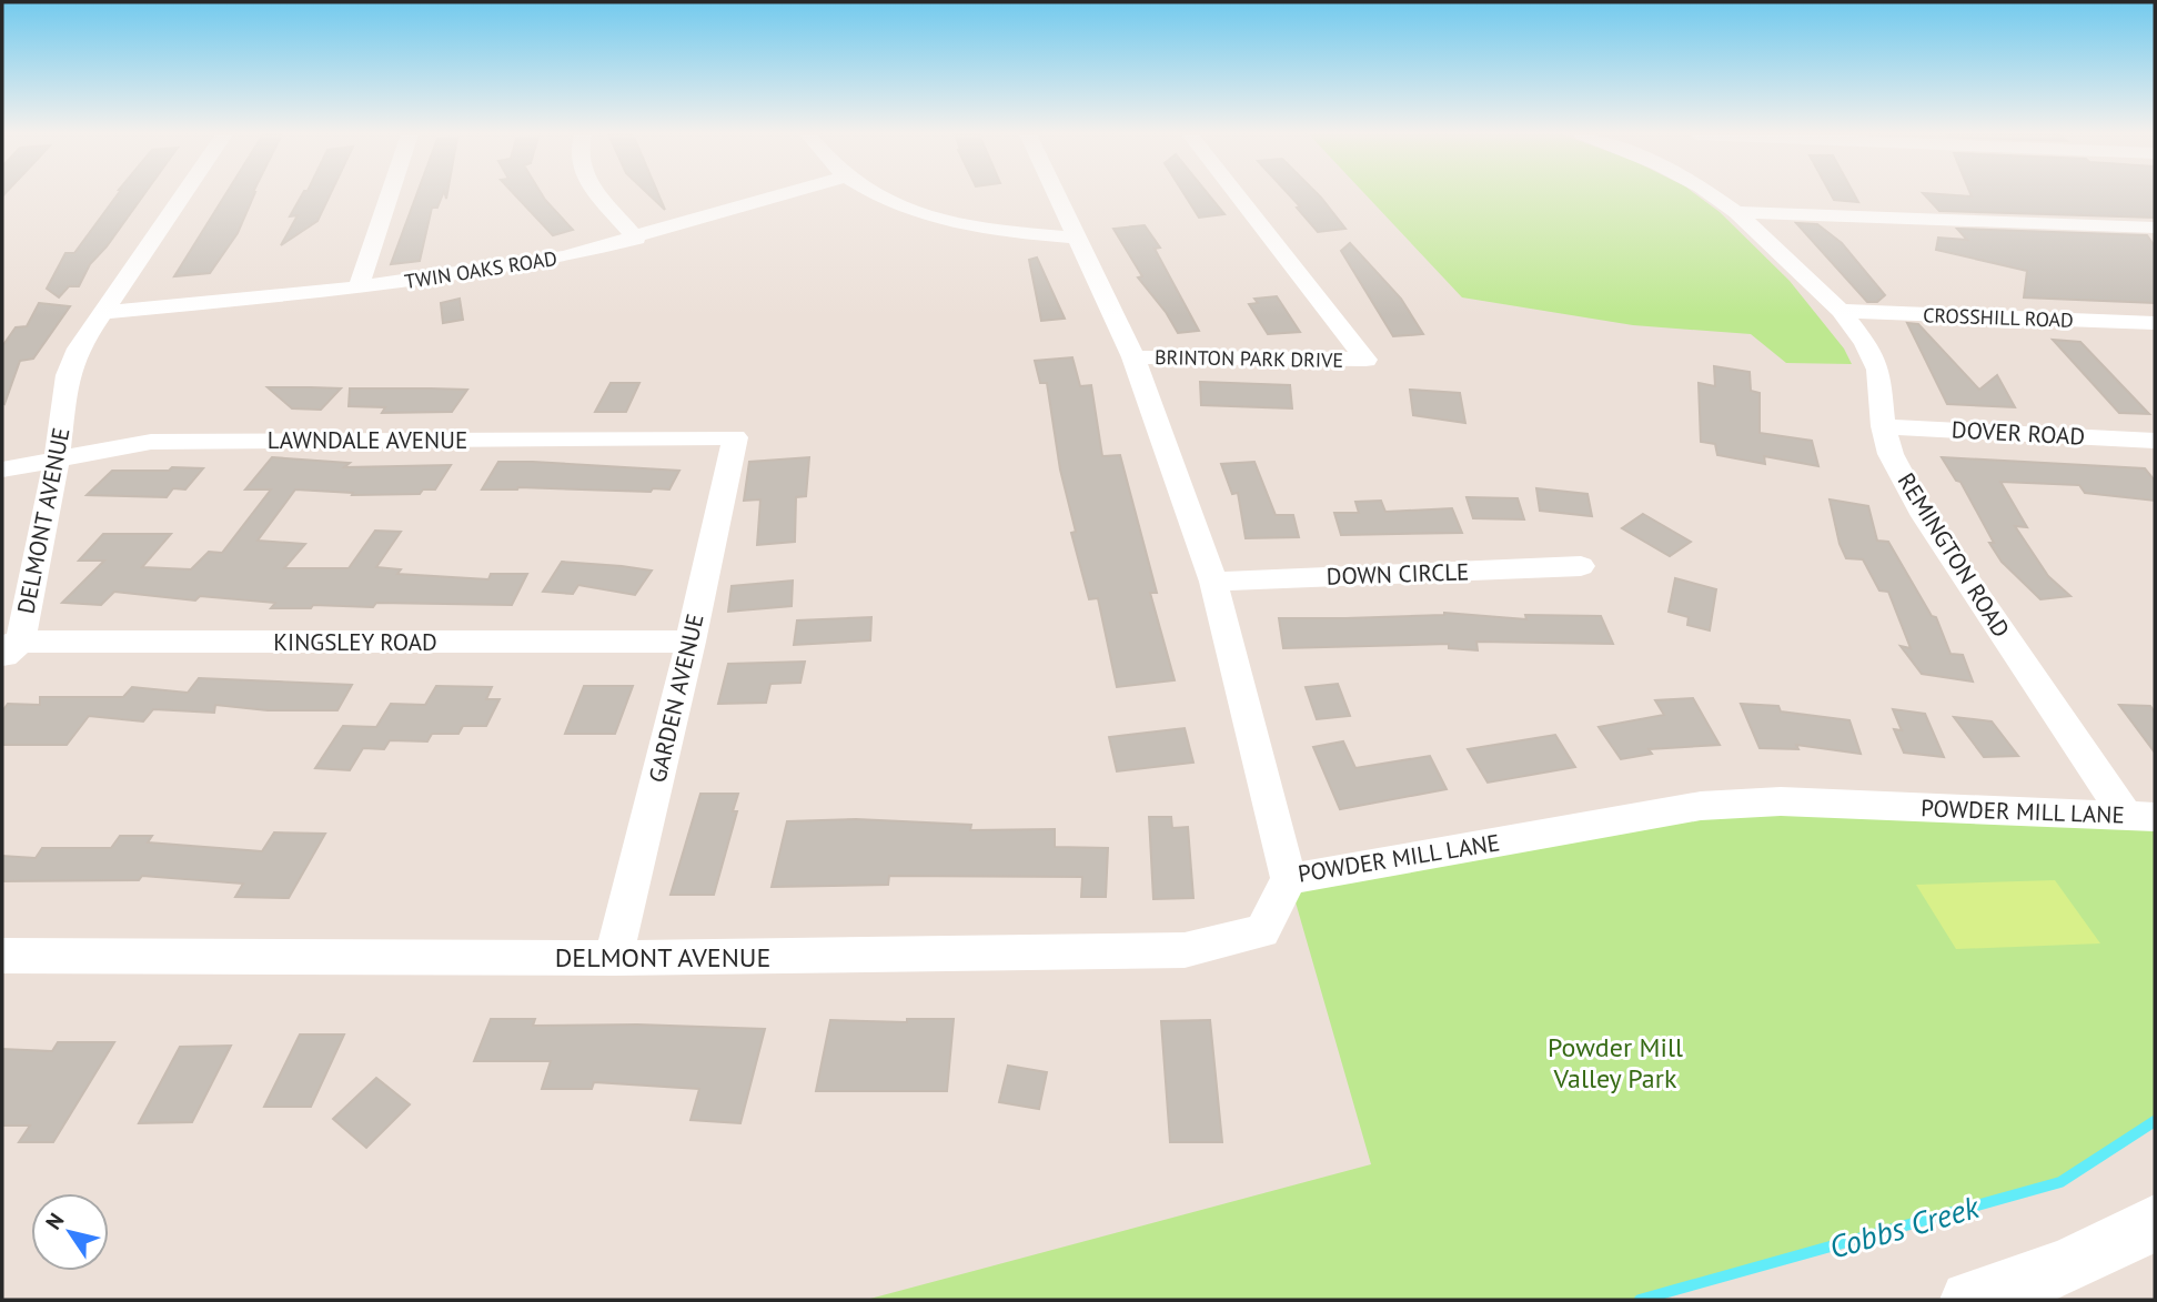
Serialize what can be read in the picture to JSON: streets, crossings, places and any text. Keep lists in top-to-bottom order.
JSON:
{
  "streets": {
    "street": [
      "TWIN OAKS ROAD",
      "CROSSHILL ROAD",
      "BRINTON PARK DRIVE",
      "DOVER ROAD",
      "LAWNDALE AVENUE",
      "DELMONT AVENUE",
      "REMINGTON ROAD",
      "DOWN CIRCLE",
      "KINGSLEY ROAD",
      "GARDEN AVENUE",
      "POWDER MILL LANE"
    ]
  },
  "crossings": [
    ["TWIN OAKS ROAD", "DELMONT AVENUE"],
    ["CROSSHILL ROAD", "REMINGTON ROAD"],
    ["BRINTON PARK DRIVE", "POWDER MILL LANE"],
    ["DOVER ROAD", "REMINGTON ROAD"],
    ["LAWNDALE AVENUE", "DELMONT AVENUE"],
    ["LAWNDALE AVENUE", "GARDEN AVENUE"],
    ["DELMONT AVENUE", "KINGSLEY ROAD"],
    ["DELMONT AVENUE", "GARDEN AVENUE"],
    ["DELMONT AVENUE", "POWDER MILL LANE"],
    ["REMINGTON ROAD", "POWDER MILL LANE"],
    ["DOWN CIRCLE", "POWDER MILL LANE"],
    ["KINGSLEY ROAD", "GARDEN AVENUE"]
  ],
  "water": ["Cobbs Creek"],
  "parks": ["Powder Mill Valley Park"],
  "north": "top left"
}
